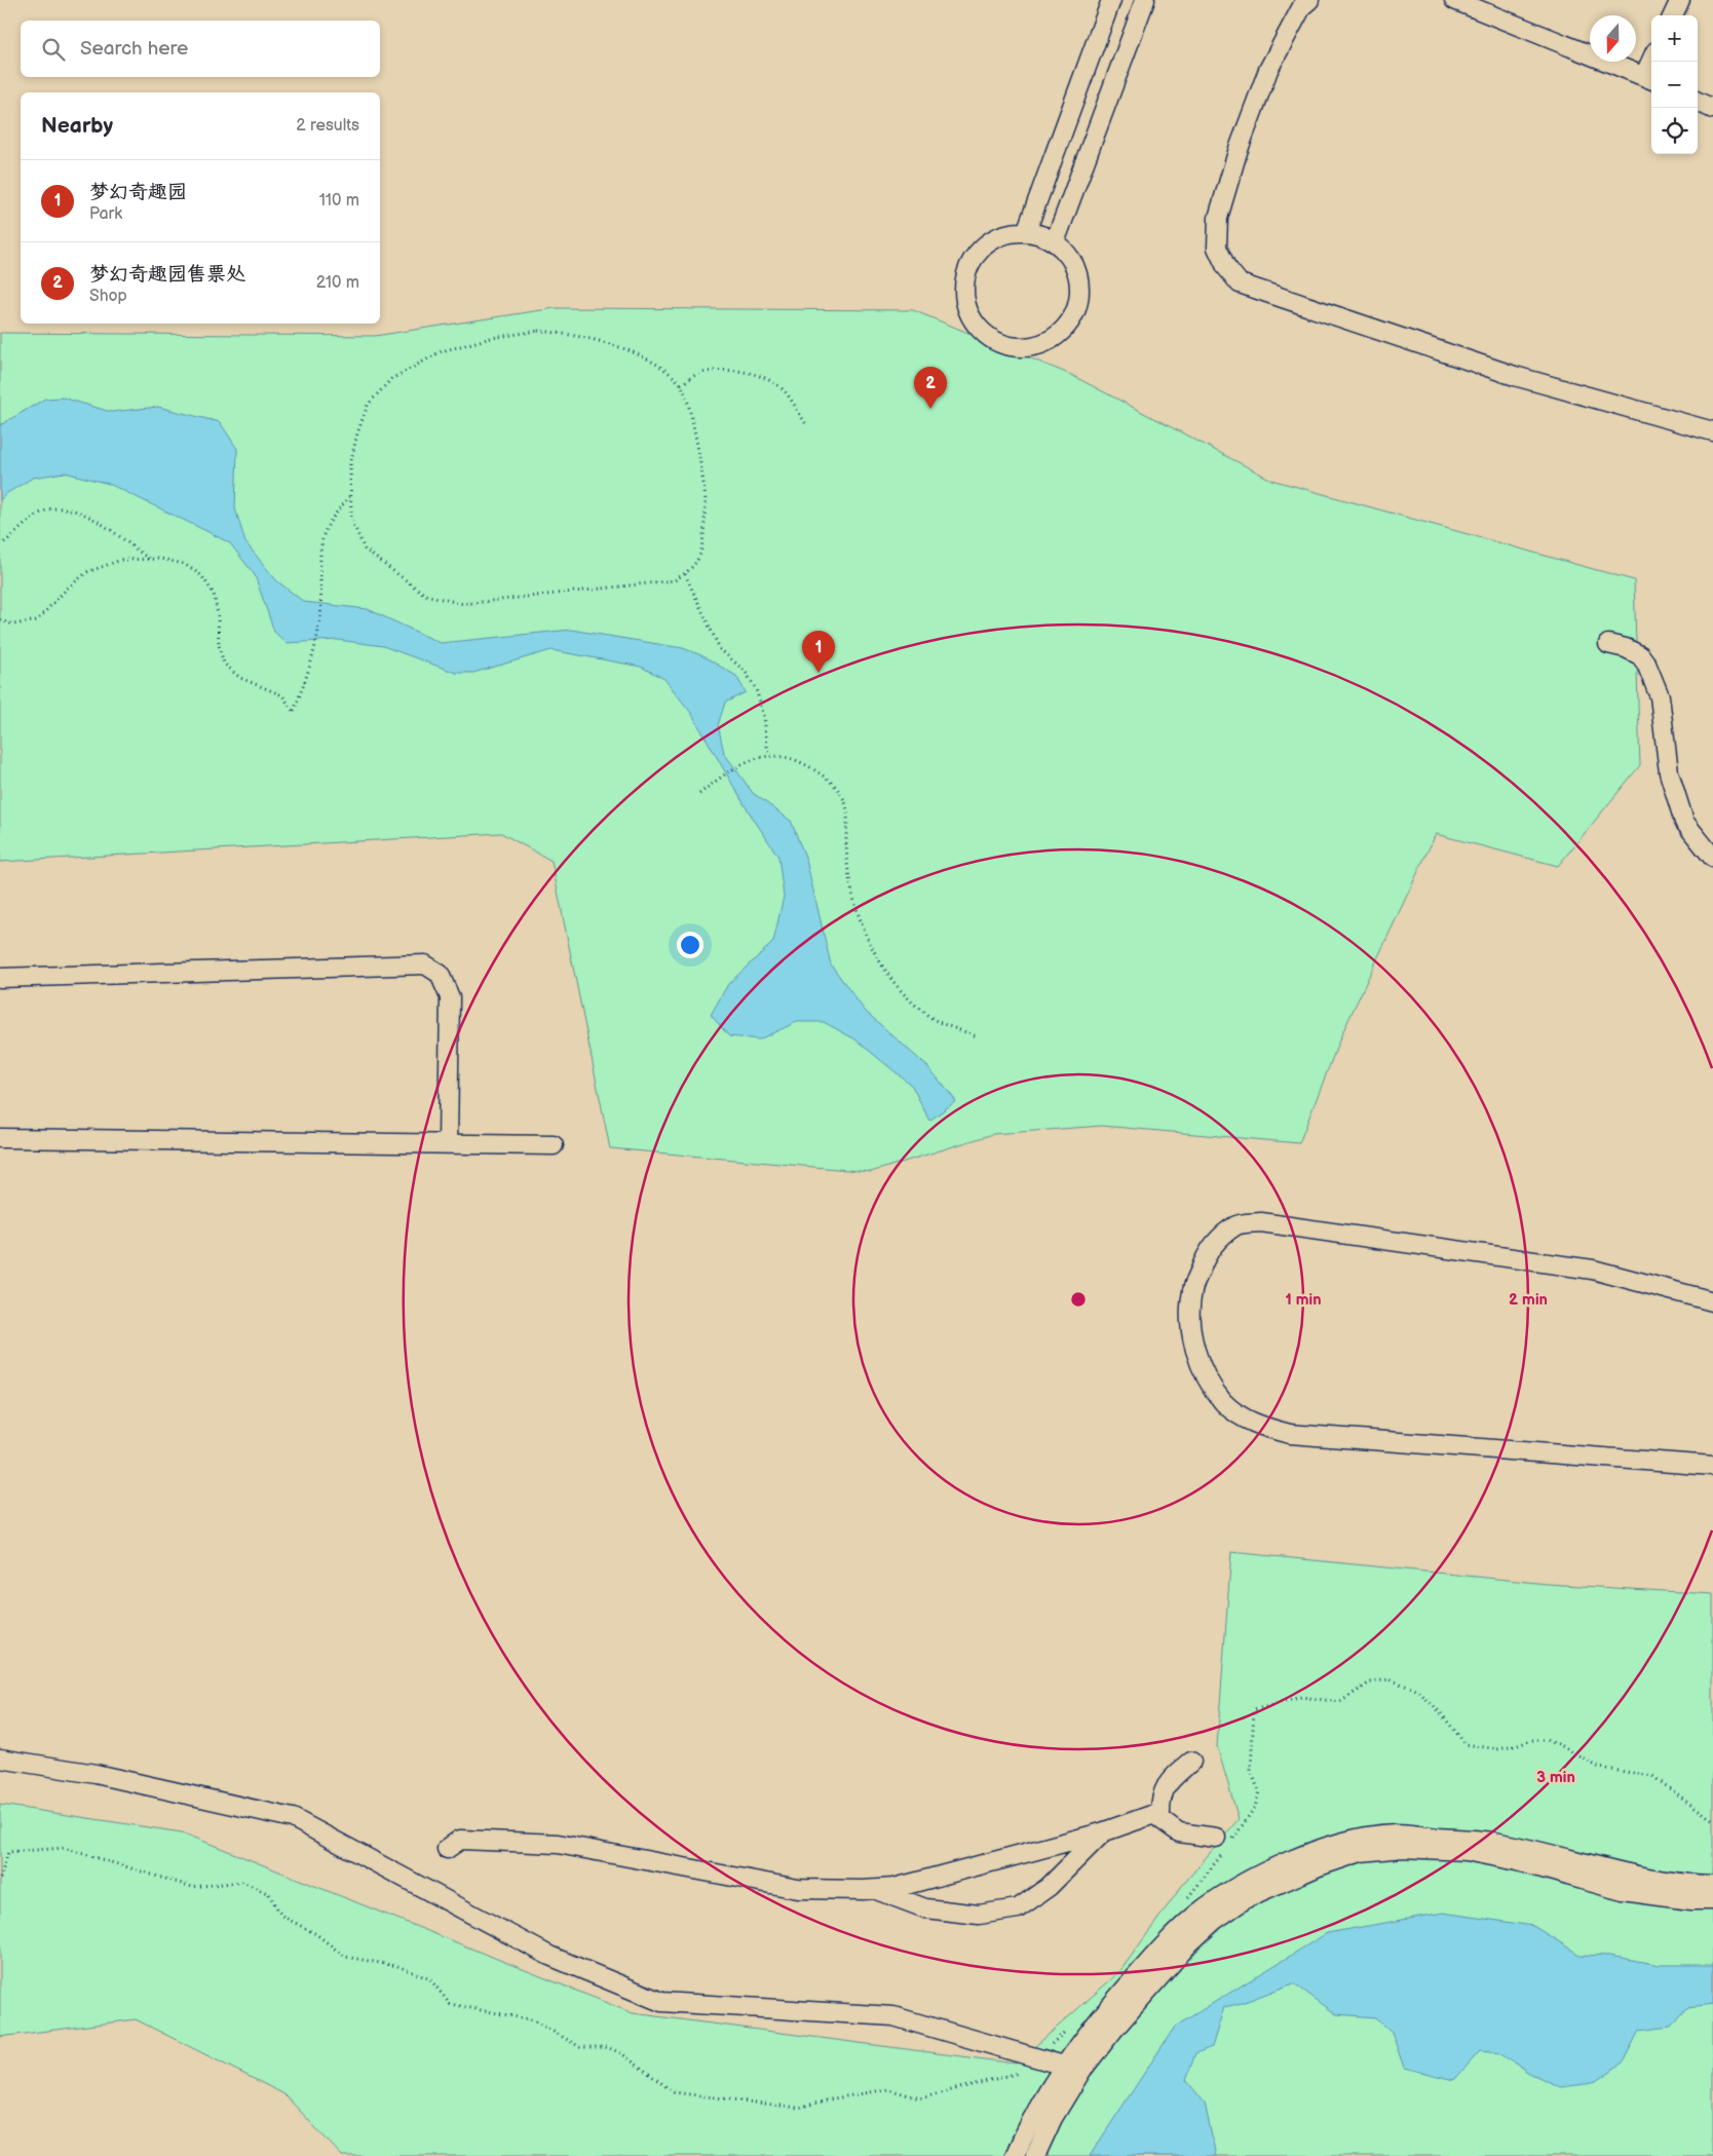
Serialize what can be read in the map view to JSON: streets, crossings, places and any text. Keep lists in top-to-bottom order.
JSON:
{
  "north": "bottom",
  "page": {
    "map_buttons": ["+", "−"],
    "search": "Search here",
    "heading": ["Nearby", "2 results"],
    "list": [
      {
        "mark": "1",
        "name": "梦幻奇趣园",
        "note": "Park",
        "value": "110 m"
      },
      {
        "mark": "2",
        "name": "梦幻奇趣园售票处",
        "note": "Shop",
        "value": "210 m"
      }
    ],
    "pins": ["2", "1"]
  },
  "rings": ["1 min", "2 min", "3 min"]
}
